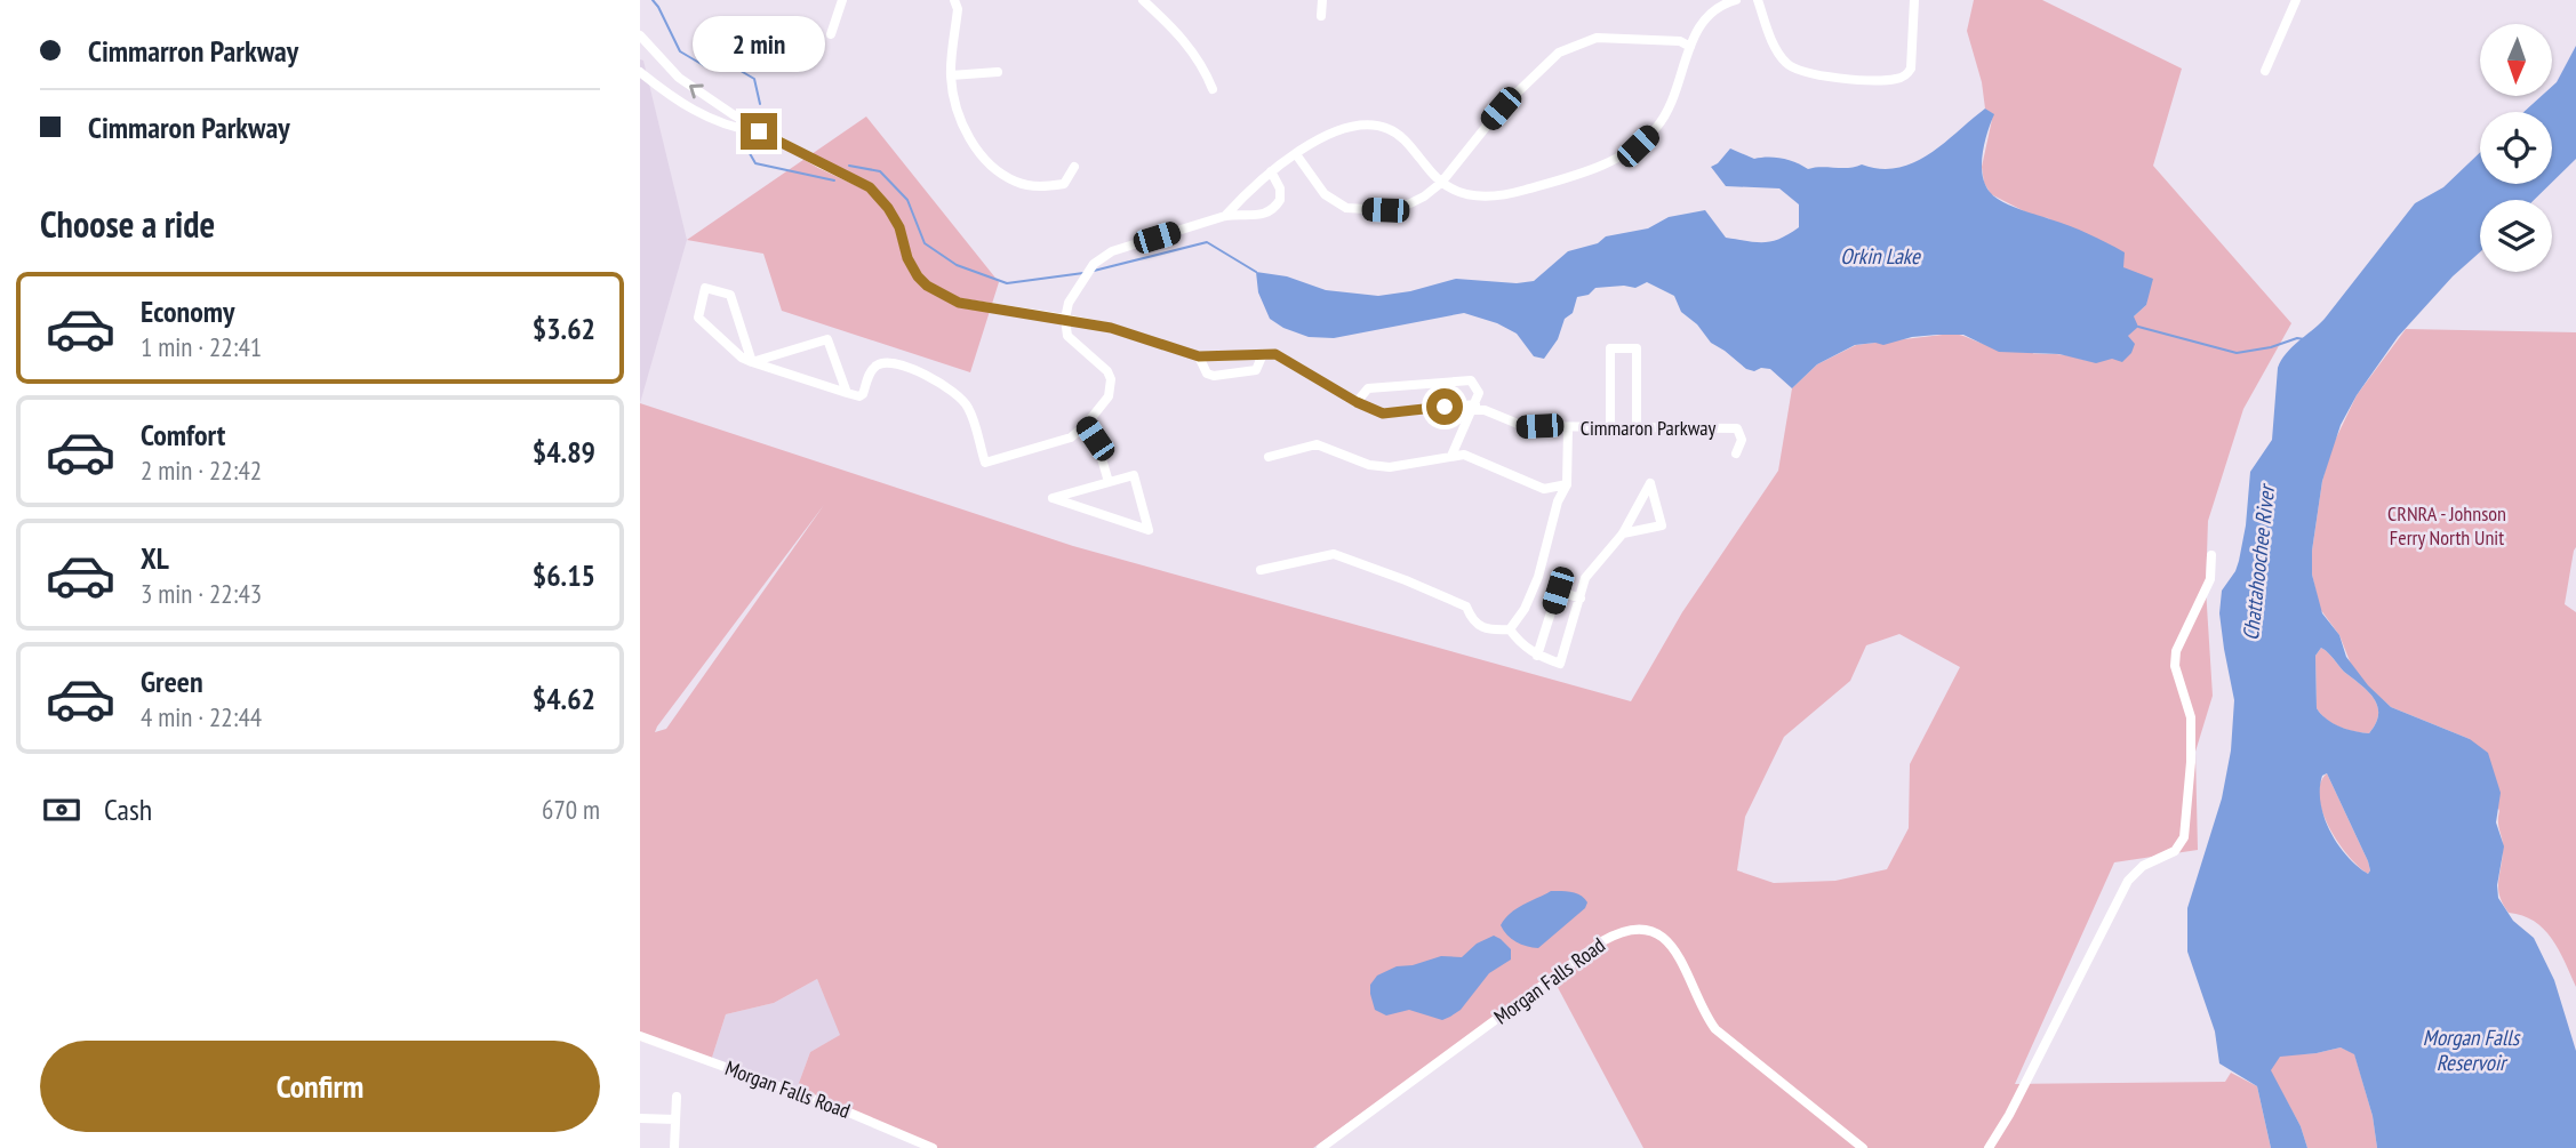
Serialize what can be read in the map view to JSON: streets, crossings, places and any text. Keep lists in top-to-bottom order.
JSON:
{
  "streets": {
    "street": ["Cimmaron Parkway", "Morgan Falls Road"]
  },
  "water": ["Orkin Lake", "Chattahoochee River", "Morgan Falls Reservoir"],
  "parks": ["CRNRA - Johnson Ferry North Unit"],
  "north": "bottom",
  "page": {
    "banner": ["Cimmarron Parkway", "Cimmaron Parkway"],
    "bubble": "2 min",
    "heading": "Choose a ride",
    "list": [
      {
        "name": "Economy",
        "note": "1 min · 22:41",
        "value": "$3.62"
      },
      {
        "name": "Comfort",
        "note": "2 min · 22:42",
        "value": "$4.89"
      },
      {
        "name": "XL",
        "note": "3 min · 22:43",
        "value": "$6.15"
      },
      {
        "name": "Green",
        "note": "4 min · 22:44",
        "value": "$4.62"
      }
    ],
    "pay": ["Cash", "670 m"],
    "buttons": "Confirm"
  }
}
